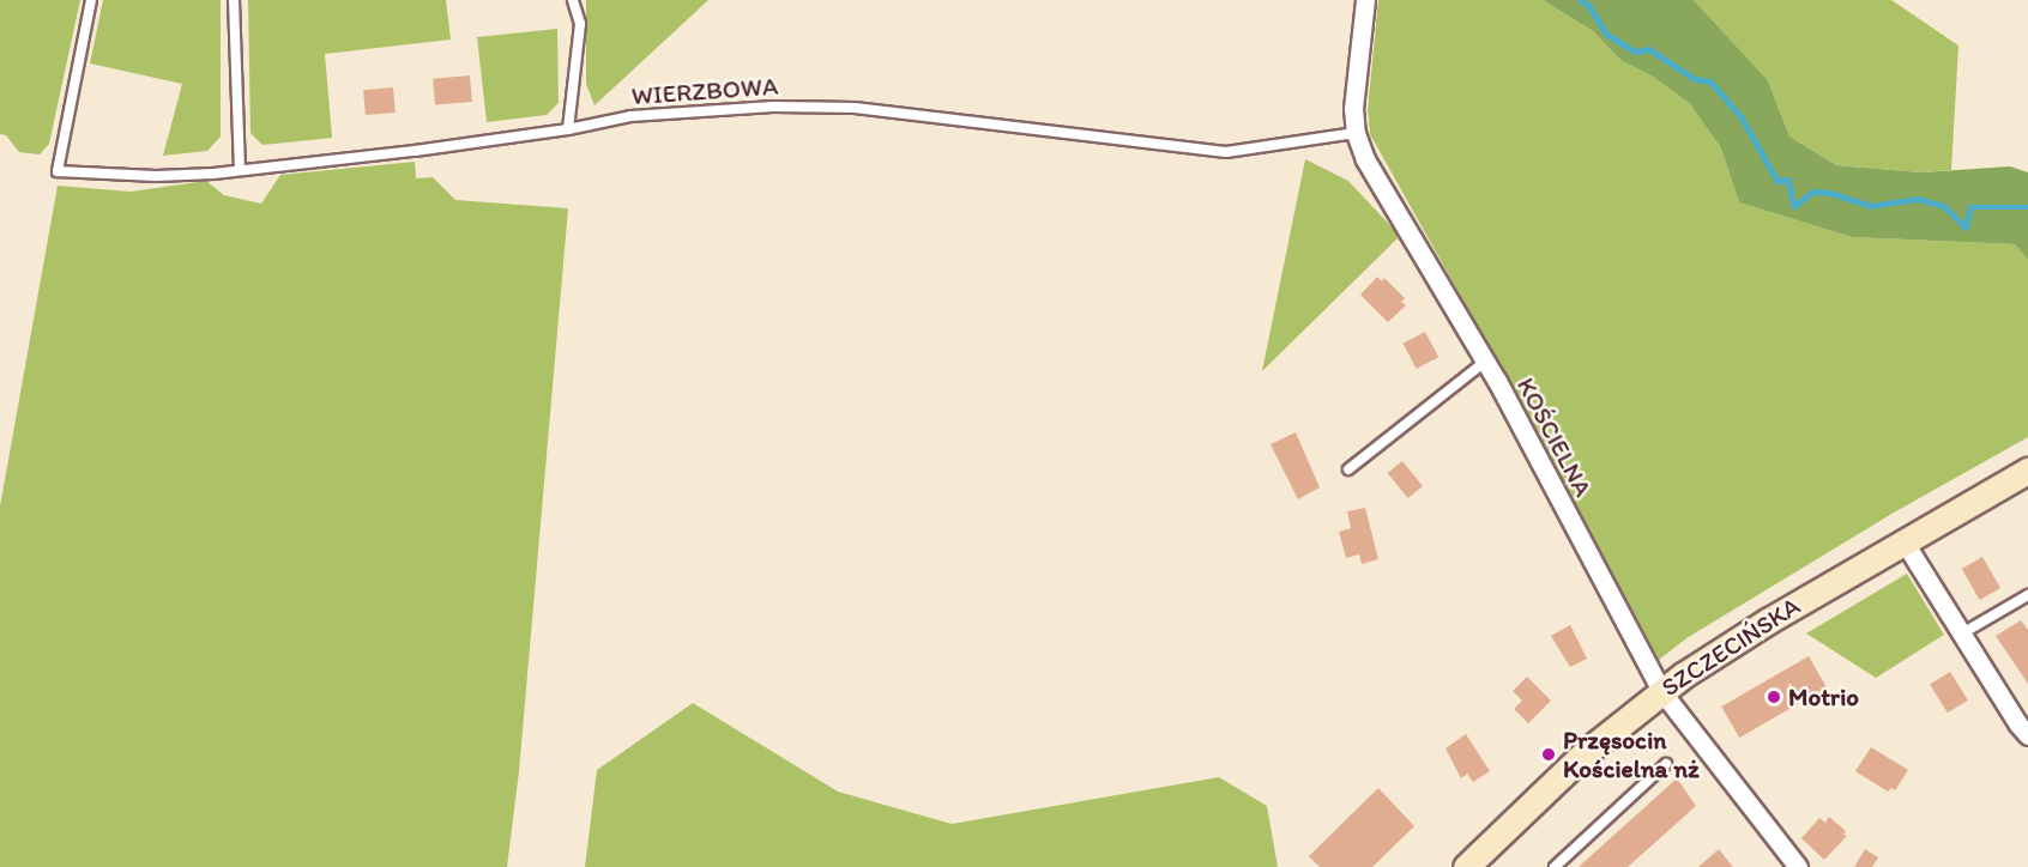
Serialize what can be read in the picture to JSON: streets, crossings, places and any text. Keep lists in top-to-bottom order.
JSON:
{
  "streets": {
    "street": ["KOŚCIELNA", "SZCZECIŃSKA"],
    "lane": ["WIERZBOWA"]
  },
  "crossings": [
    ["WIERZBOWA", "KOŚCIELNA"],
    ["KOŚCIELNA", "SZCZECIŃSKA"]
  ],
  "places": ["Motrio", "Przęsocin Kościelna nż"]
}
